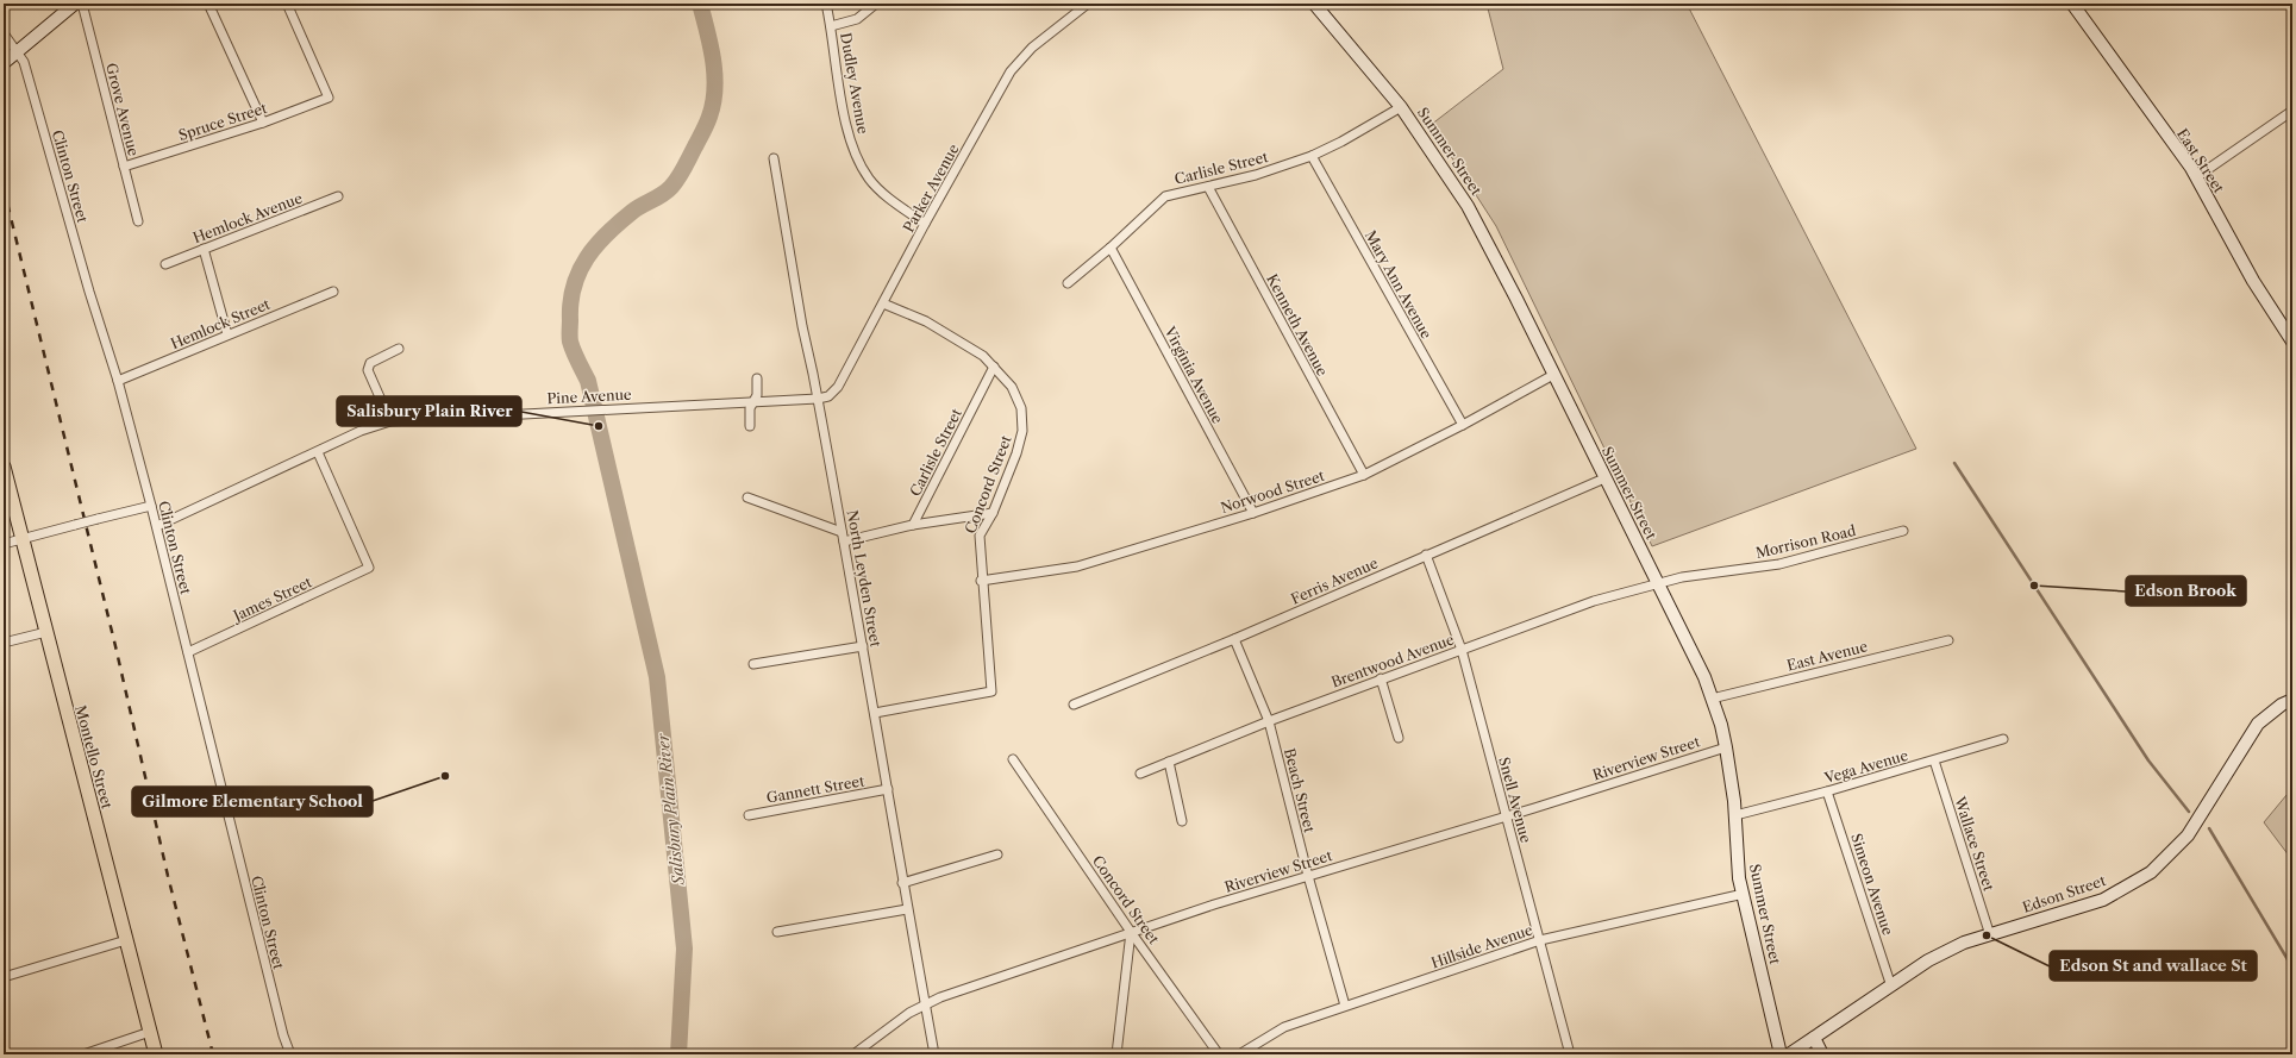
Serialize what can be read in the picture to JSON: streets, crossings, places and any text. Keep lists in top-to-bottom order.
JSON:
{
  "streets": {
    "main road": ["Montello Street"],
    "street": [
      "Dudley Avenue",
      "Grove Avenue",
      "Spruce Street",
      "Summer Street",
      "East Street",
      "Carlisle Street",
      "Clinton Street",
      "Parker Avenue",
      "Hemlock Avenue",
      "Mary Ann Avenue",
      "Hemlock Street",
      "Kenneth Avenue",
      "Virginia Avenue",
      "Pine Avenue",
      "Concord Street",
      "Norwood Street",
      "Morrison Road",
      "North Leyden Street",
      "Ferris Avenue",
      "James Street",
      "East Avenue",
      "Brentwood Avenue",
      "Riverview Street",
      "Vega Avenue",
      "Gannett Street",
      "Beach Street",
      "Snell Avenue",
      "Wallace Street",
      "Simeon Avenue",
      "Edson Street",
      "Hillside Avenue"
    ]
  },
  "crossings": [
    ["Dudley Avenue", "Parker Avenue"],
    ["Grove Avenue", "Spruce Street"],
    ["Summer Street", "Carlisle Street"],
    ["Summer Street", "Norwood Street"],
    ["Summer Street", "Morrison Road"],
    ["Summer Street", "Ferris Avenue"],
    ["Summer Street", "East Avenue"],
    ["Summer Street", "Brentwood Avenue"],
    ["Summer Street", "Riverview Street"],
    ["Summer Street", "Vega Avenue"],
    ["Summer Street", "Hillside Avenue"],
    ["Carlisle Street", "Mary Ann Avenue"],
    ["Carlisle Street", "Kenneth Avenue"],
    ["Carlisle Street", "Virginia Avenue"],
    ["Carlisle Street", "Concord Street"],
    ["Clinton Street", "Hemlock Street"],
    ["Clinton Street", "Pine Avenue"],
    ["Clinton Street", "James Street"],
    ["Parker Avenue", "Pine Avenue"],
    ["Parker Avenue", "Concord Street"],
    ["Parker Avenue", "North Leyden Street"],
    ["Mary Ann Avenue", "Norwood Street"],
    ["Kenneth Avenue", "Norwood Street"],
    ["Virginia Avenue", "Norwood Street"],
    ["Pine Avenue", "North Leyden Street"],
    ["Pine Avenue", "James Street"],
    ["Concord Street", "Norwood Street"],
    ["Concord Street", "North Leyden Street"],
    ["Concord Street", "Riverview Street"],
    ["Morrison Road", "Brentwood Avenue"],
    ["North Leyden Street", "Riverview Street"],
    ["North Leyden Street", "Gannett Street"],
    ["Ferris Avenue", "Beach Street"],
    ["Ferris Avenue", "Snell Avenue"],
    ["Brentwood Avenue", "Beach Street"],
    ["Brentwood Avenue", "Snell Avenue"],
    ["Riverview Street", "Beach Street"],
    ["Riverview Street", "Snell Avenue"],
    ["Vega Avenue", "Wallace Street"],
    ["Vega Avenue", "Simeon Avenue"],
    ["Beach Street", "Hillside Avenue"],
    ["Snell Avenue", "Hillside Avenue"],
    ["Wallace Street", "Edson Street"],
    ["Simeon Avenue", "Edson Street"]
  ],
  "water": ["Salisbury Plain River"],
  "places": [
    "Salisbury Plain River",
    "Edson Brook",
    "Gilmore Elementary School",
    "Edson St and wallace St"
  ]
}
